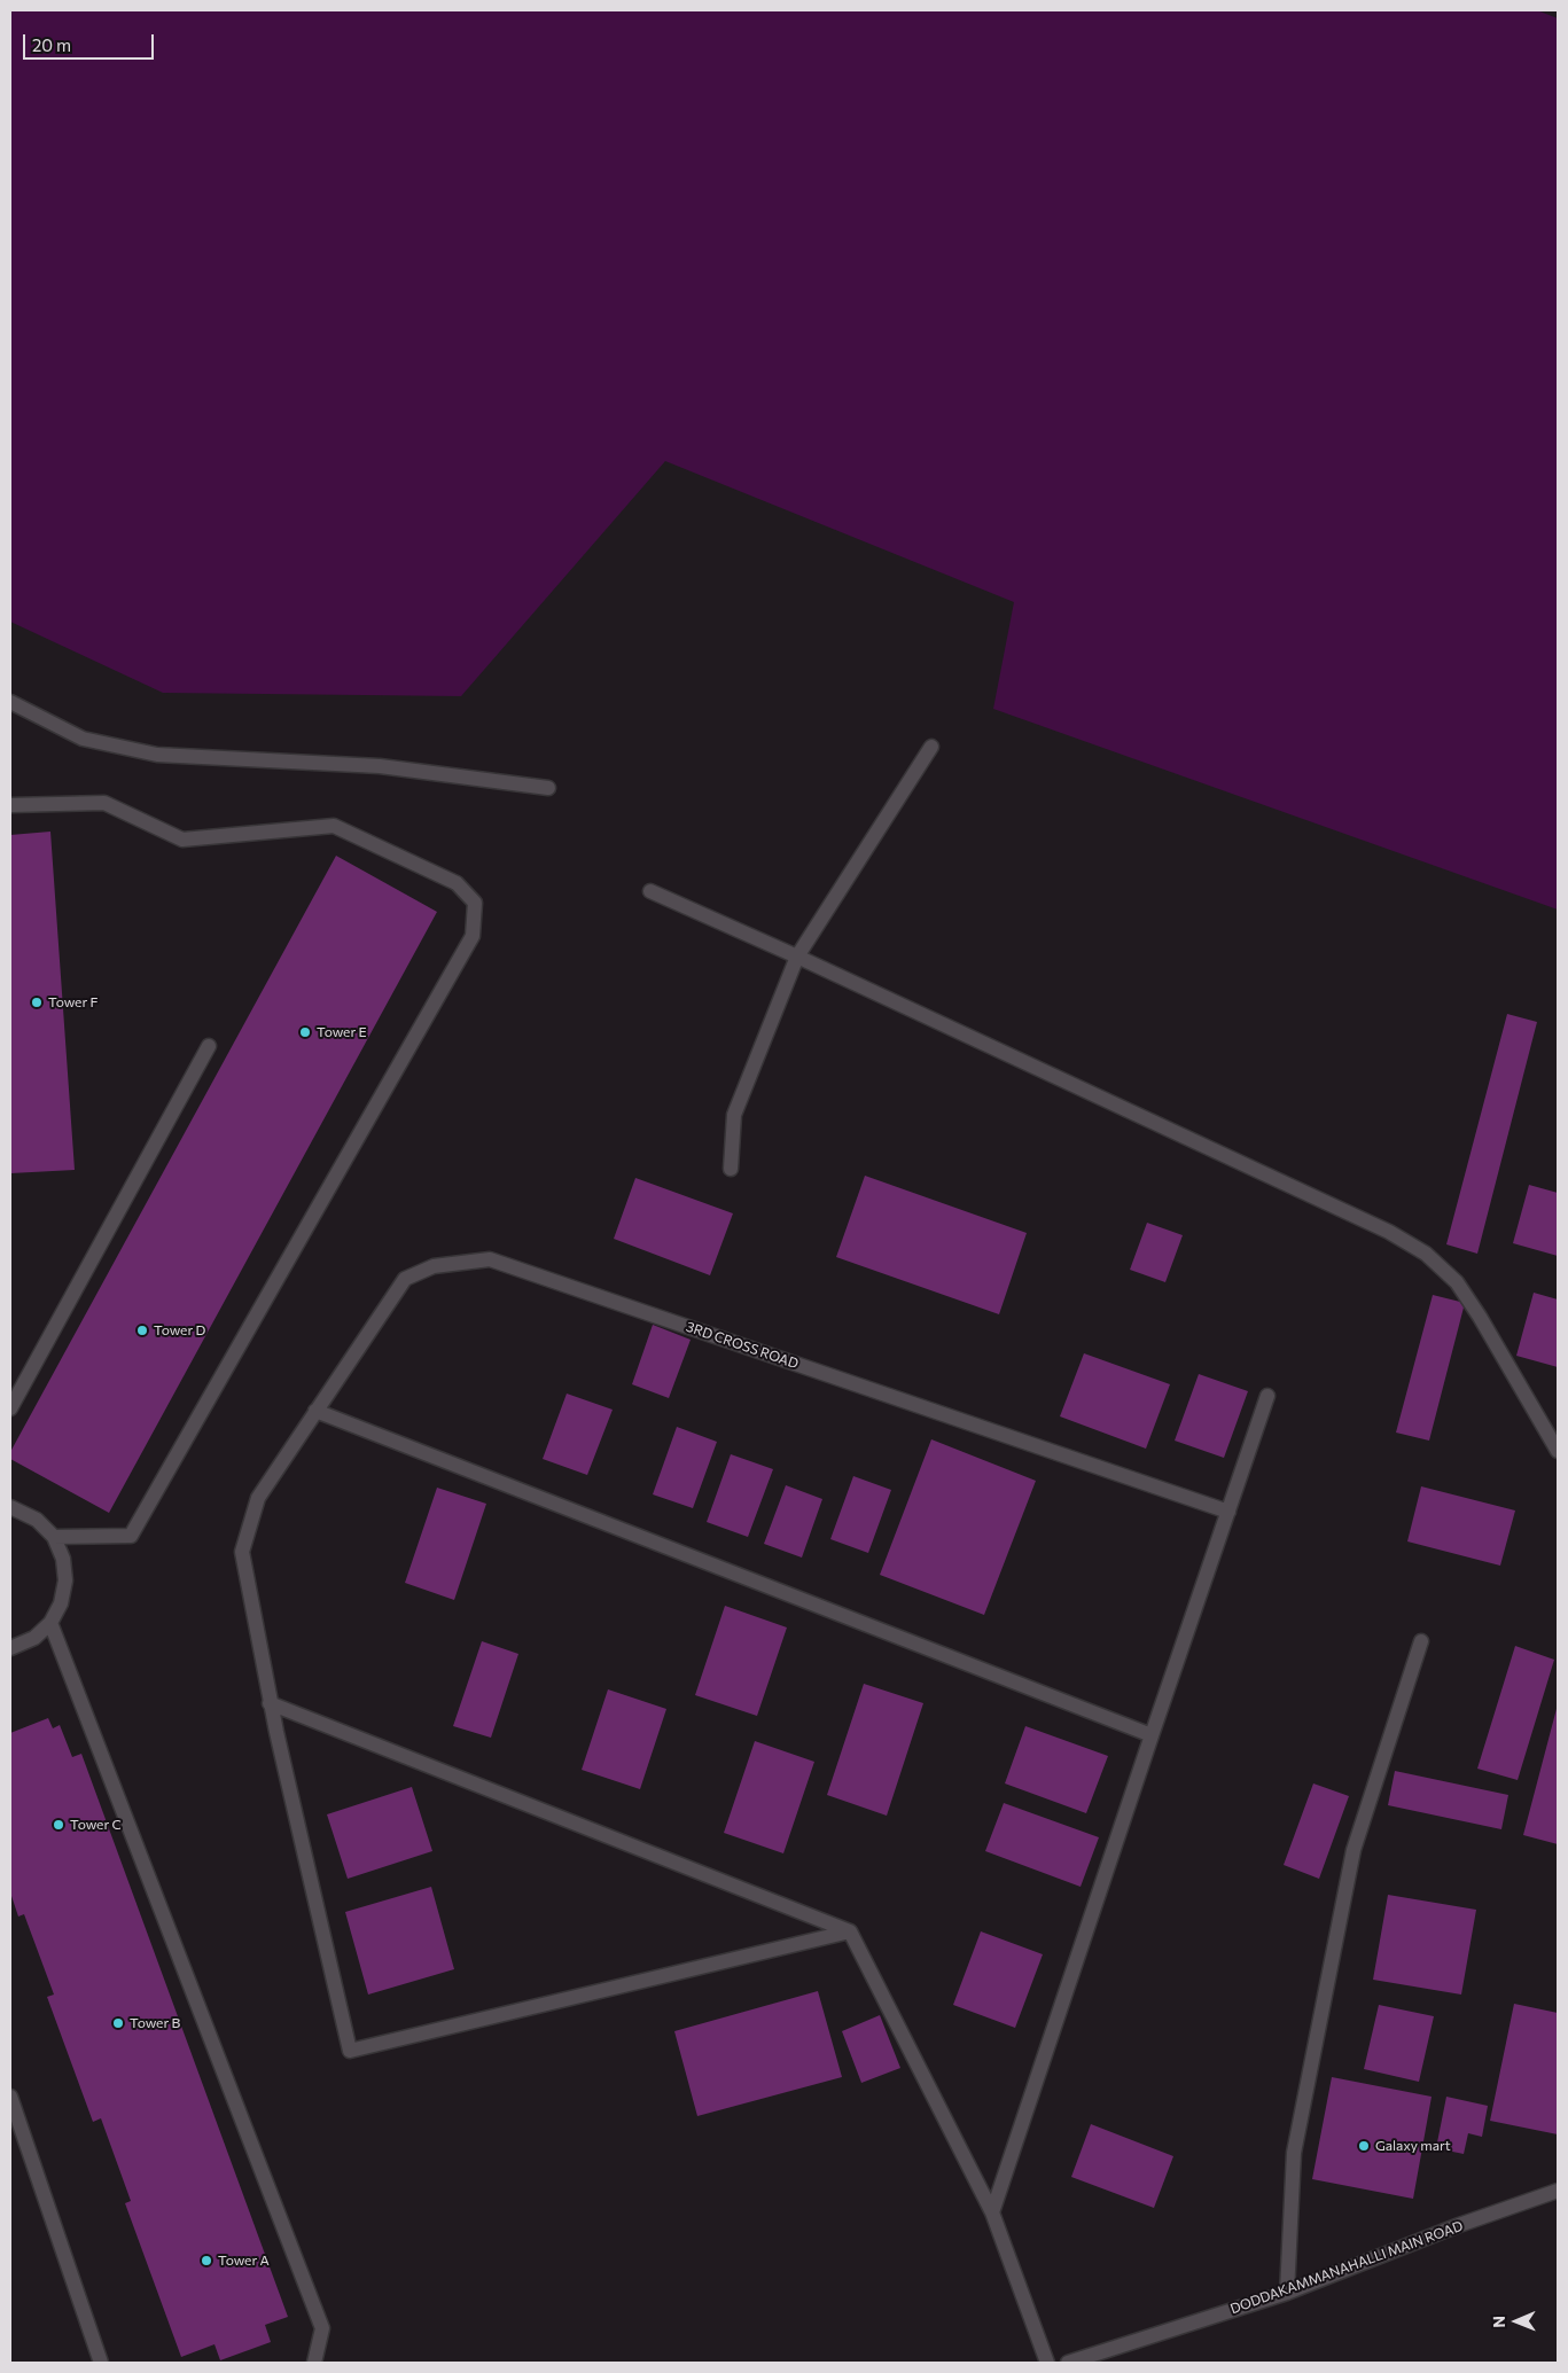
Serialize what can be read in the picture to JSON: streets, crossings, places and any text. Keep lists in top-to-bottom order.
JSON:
{
  "streets": {
    "street": ["3RD CROSS ROAD", "DODDAKAMMANAHALLI MAIN ROAD"]
  },
  "places": [
    "Tower F",
    "Tower E",
    "Tower D",
    "Tower C",
    "Tower B",
    "Galaxy mart",
    "Tower A"
  ],
  "scale_bar": "20 m",
  "north": "left"
}
